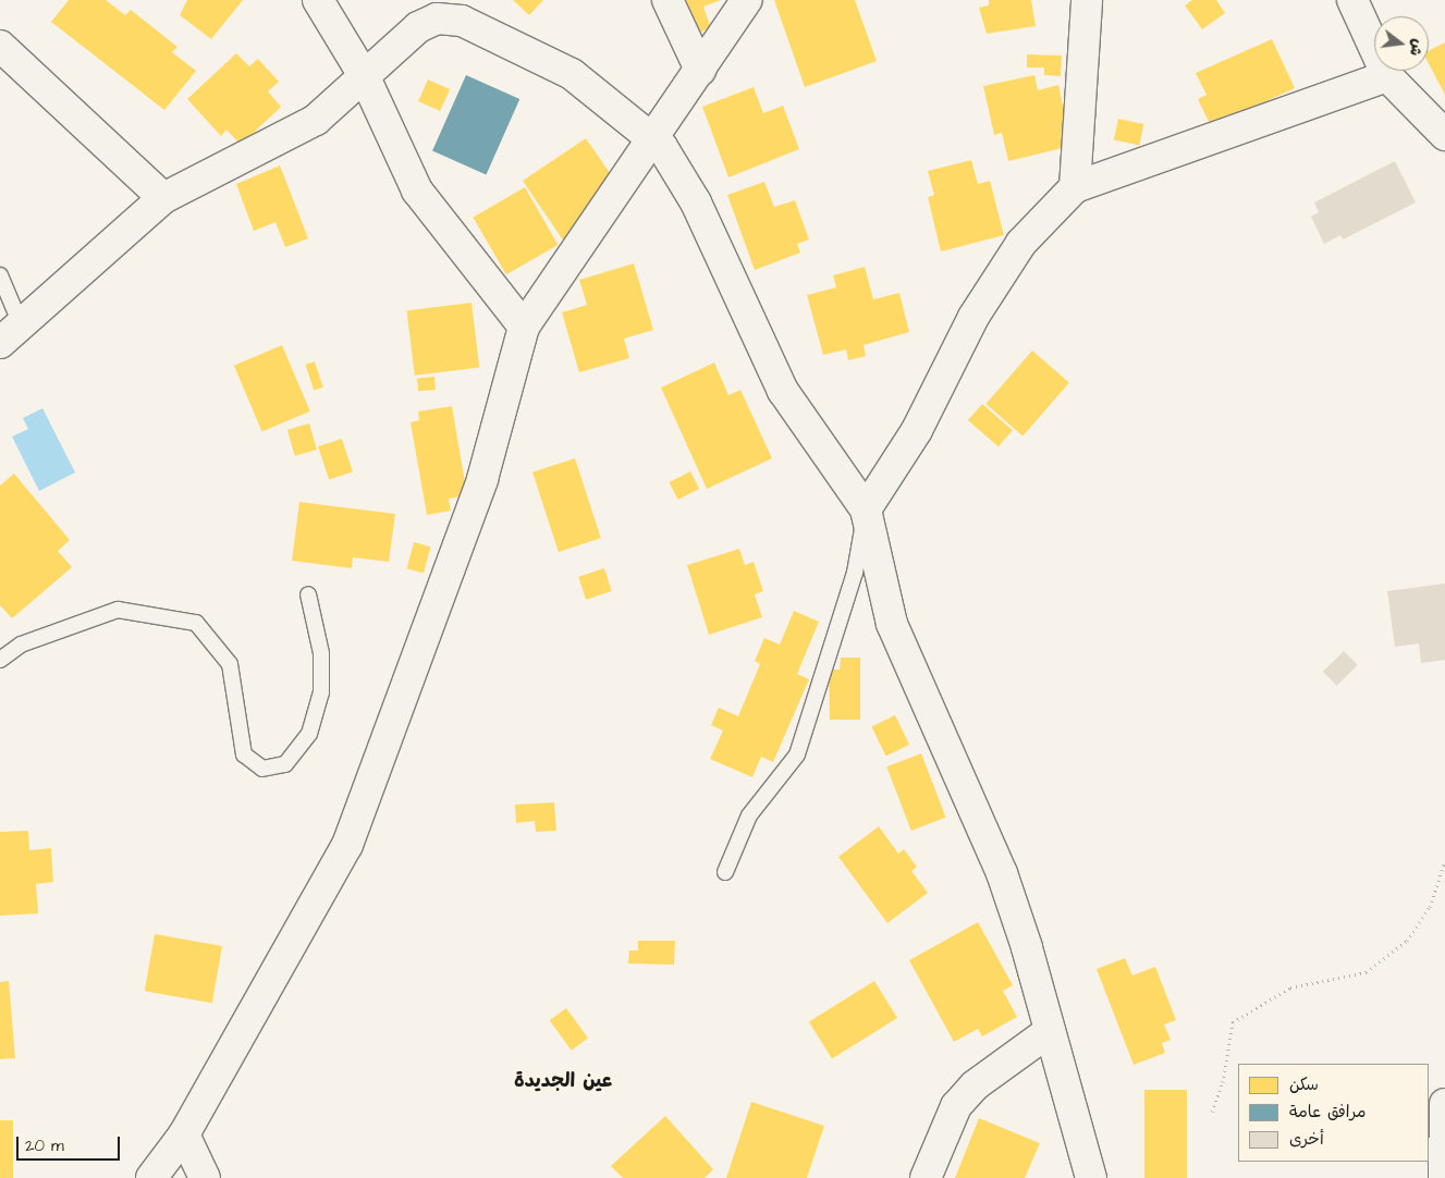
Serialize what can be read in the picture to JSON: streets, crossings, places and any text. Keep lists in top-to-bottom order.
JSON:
{
  "districts": ["عين الجديدة"],
  "legend": ["سكن", "مرافق عامة", "أخرى"],
  "scale_bar": "20 m",
  "north": "right"
}
